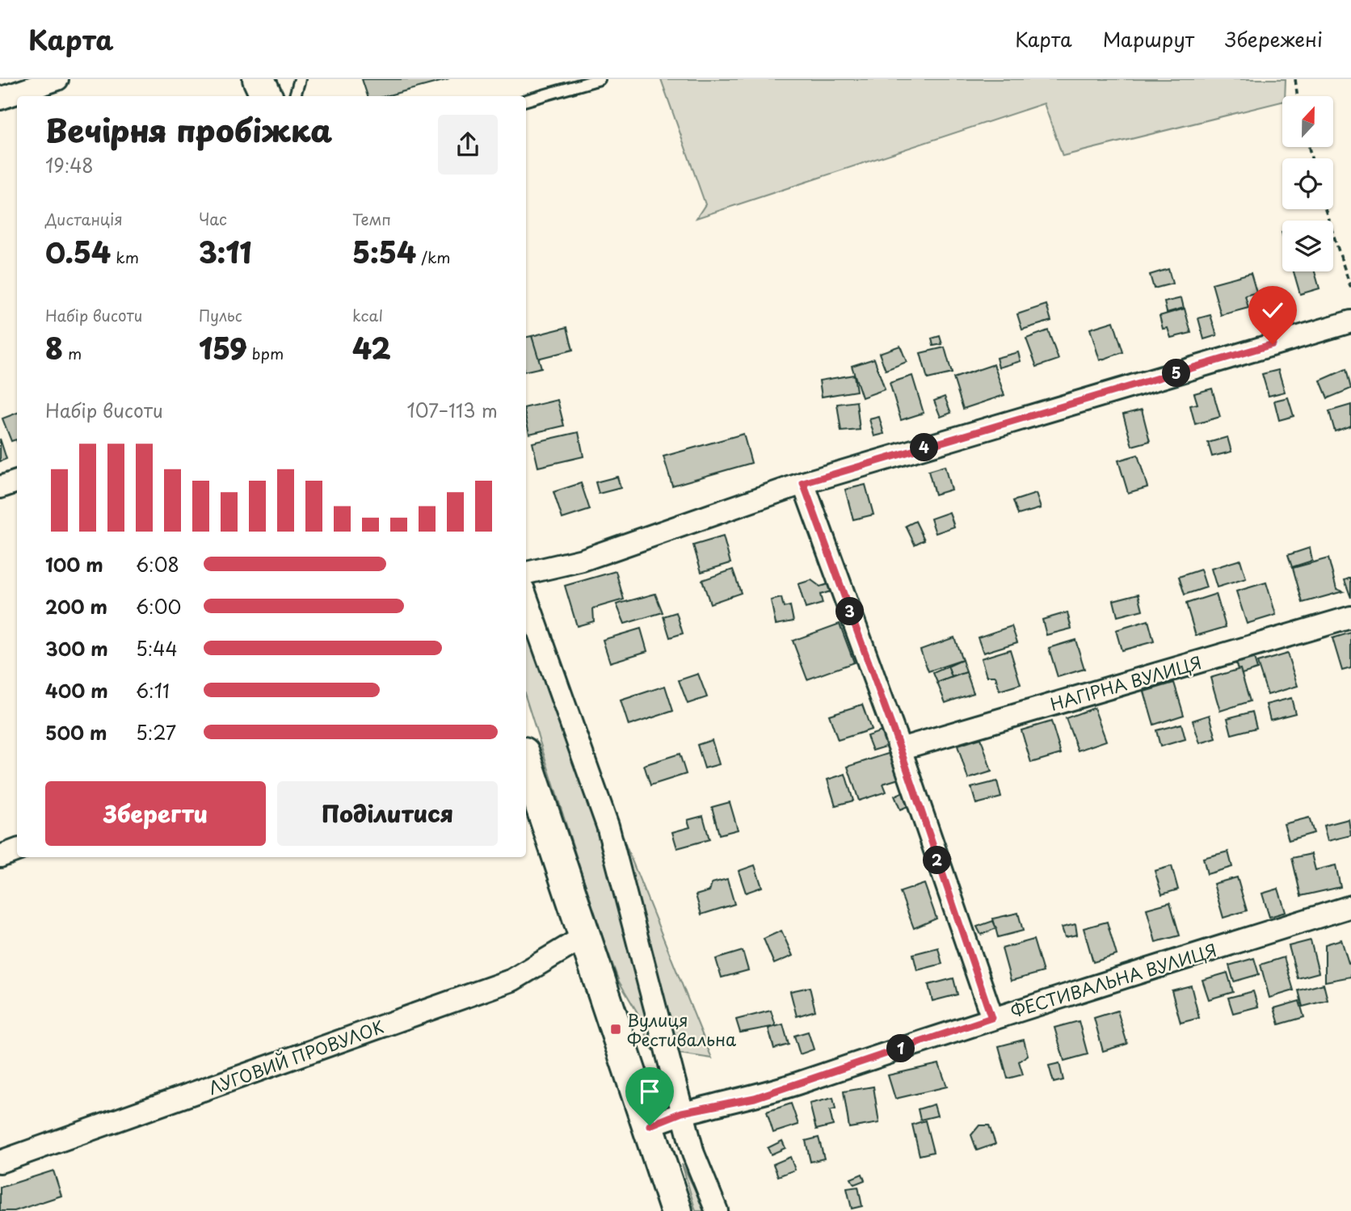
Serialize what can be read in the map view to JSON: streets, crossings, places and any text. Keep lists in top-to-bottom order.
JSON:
{
  "streets": {
    "street": ["НАГІРНА ВУЛИЦЯ", "ФЕСТИВАЛЬНА ВУЛИЦЯ", "ЛУГОВИЙ ПРОВУЛОК"]
  },
  "places": {
    "transit": ["Вулиця Фестивальна"]
  },
  "north": "top",
  "page": {
    "header": "Карта",
    "nav": ["Карта", "Маршрут", "Збережені"],
    "heading": ["Вечірня пробіжка", "19:48"],
    "stats": [
      ["Дистанція", "0.54 km"],
      ["Час", "3:11"],
      ["Темп", "5:54 /km"],
      ["Набір висоти", "8 m"],
      ["Пульс", "159 bpm"],
      ["kcal", "42"]
    ],
    "pins": [
      "5",
      "4",
      "3",
      "2",
      "1"
    ],
    "chart": ["Набір висоти", "107–113 m"],
    "list": [
      {
        "name": "100 m",
        "note": "6:08"
      },
      {
        "name": "200 m",
        "note": "6:00"
      },
      {
        "name": "300 m",
        "note": "5:44"
      },
      {
        "name": "400 m",
        "note": "6:11"
      },
      {
        "name": "500 m",
        "note": "5:27"
      }
    ],
    "buttons": ["Зберегти", "Поділитися"]
  }
}
